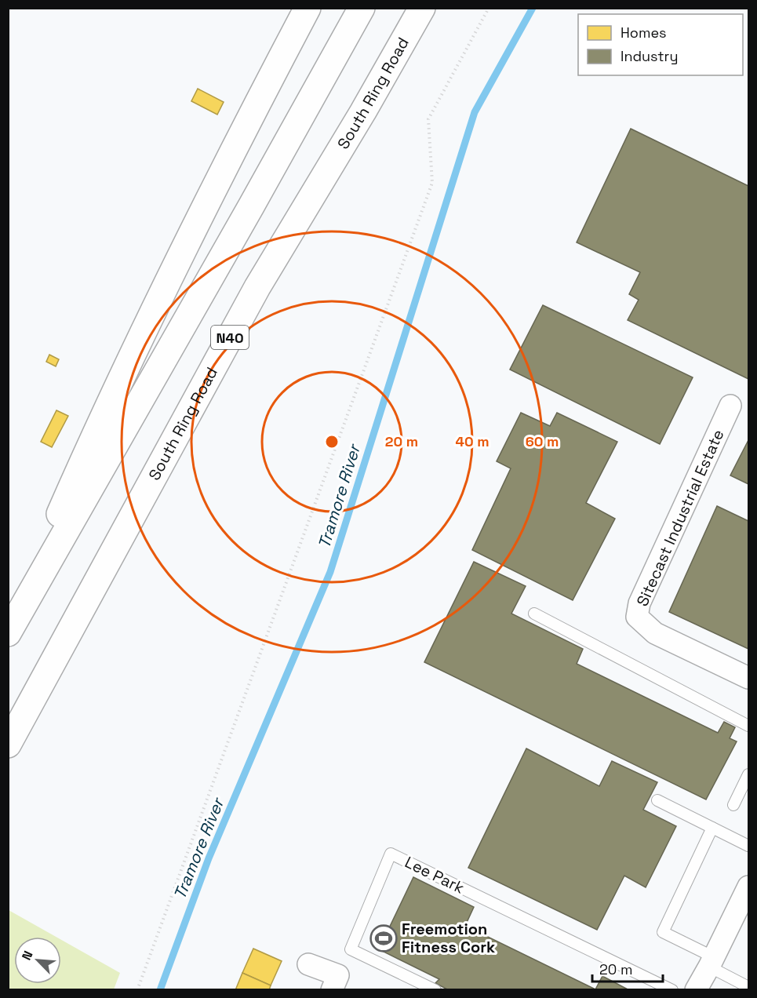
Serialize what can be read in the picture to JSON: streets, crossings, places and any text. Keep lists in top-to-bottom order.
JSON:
{
  "streets": {
    "highway": ["South Ring Road", "N40"],
    "street": ["Sitecast Industrial Estate"],
    "lane": ["Lee Park"]
  },
  "water": ["Tramore River"],
  "places": {
    "sports": ["Freemotion Fitness Cork"]
  },
  "legend": ["Homes", "Industry"],
  "scale_bar": "20 m",
  "north": "top left",
  "rings": ["20 m", "40 m", "60 m"]
}
